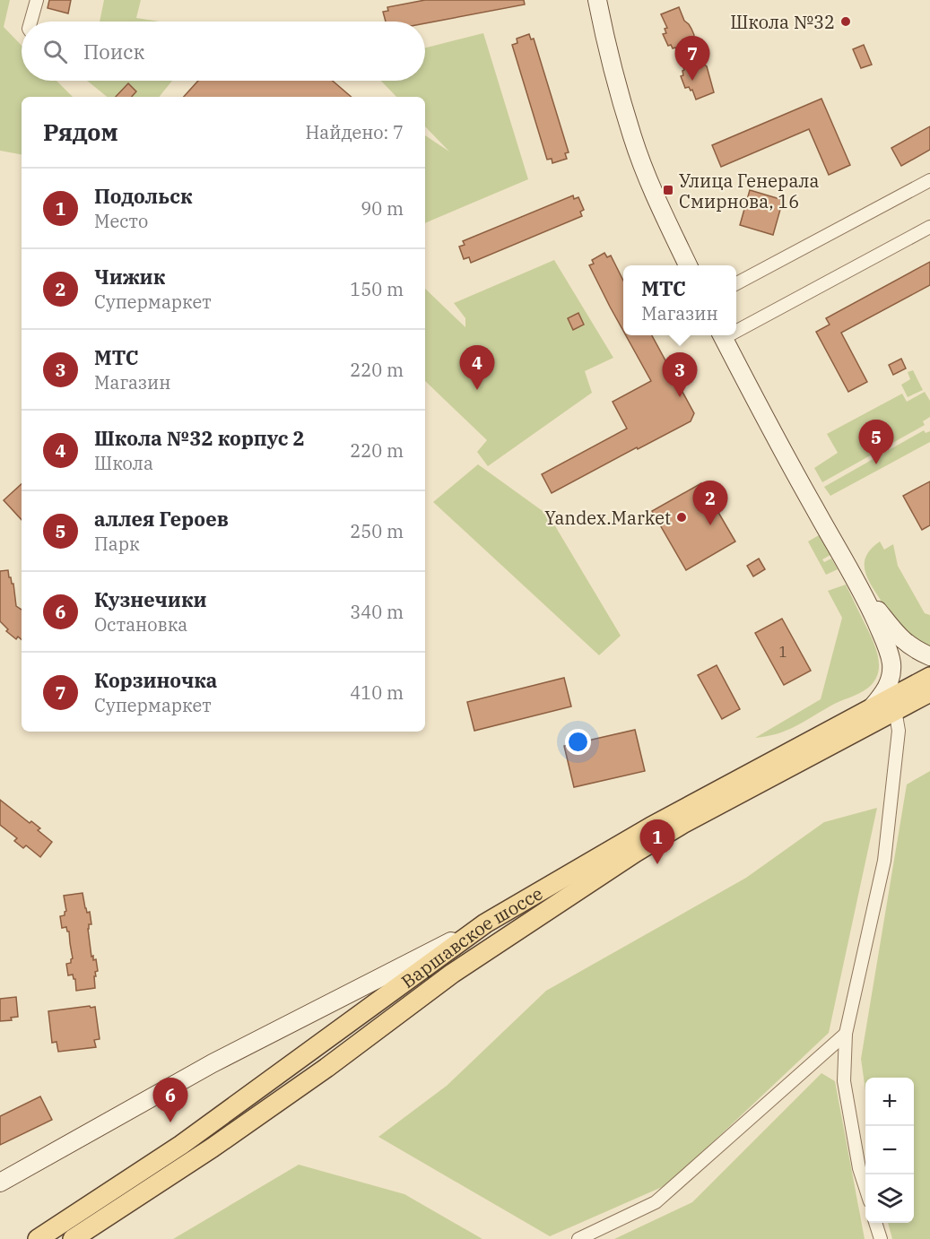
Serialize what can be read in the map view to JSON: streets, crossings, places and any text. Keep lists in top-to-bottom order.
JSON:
{
  "streets": {
    "main road": ["Варшавское шоссе"]
  },
  "places": {
    "other": ["Школа №32", "Yandex.Market"],
    "transit": ["Улица Генерала Смирнова, 16"]
  },
  "house_numbers": ["1"],
  "page": {
    "search": "Поиск",
    "pins": [
      "7",
      "4",
      "3",
      "5",
      "2",
      "1",
      "6"
    ],
    "heading": ["Рядом", "Найдено: 7"],
    "list": [
      {
        "mark": "1",
        "name": "Подольск",
        "note": "Место",
        "value": "90 m"
      },
      {
        "mark": "2",
        "name": "Чижик",
        "note": "Супермаркет",
        "value": "150 m"
      },
      {
        "mark": "3",
        "name": "МТС",
        "note": "Магазин",
        "value": "220 m"
      },
      {
        "mark": "4",
        "name": "Школа №32 корпус 2",
        "note": "Школа",
        "value": "220 m"
      },
      {
        "mark": "5",
        "name": "аллея Героев",
        "note": "Парк",
        "value": "250 m"
      },
      {
        "mark": "6",
        "name": "Кузнечики",
        "note": "Остановка",
        "value": "340 m"
      },
      {
        "mark": "7",
        "name": "Корзиночка",
        "note": "Супермаркет",
        "value": "410 m"
      }
    ],
    "popup": ["МТС", "Магазин"],
    "map_buttons": ["+", "−"]
  }
}
